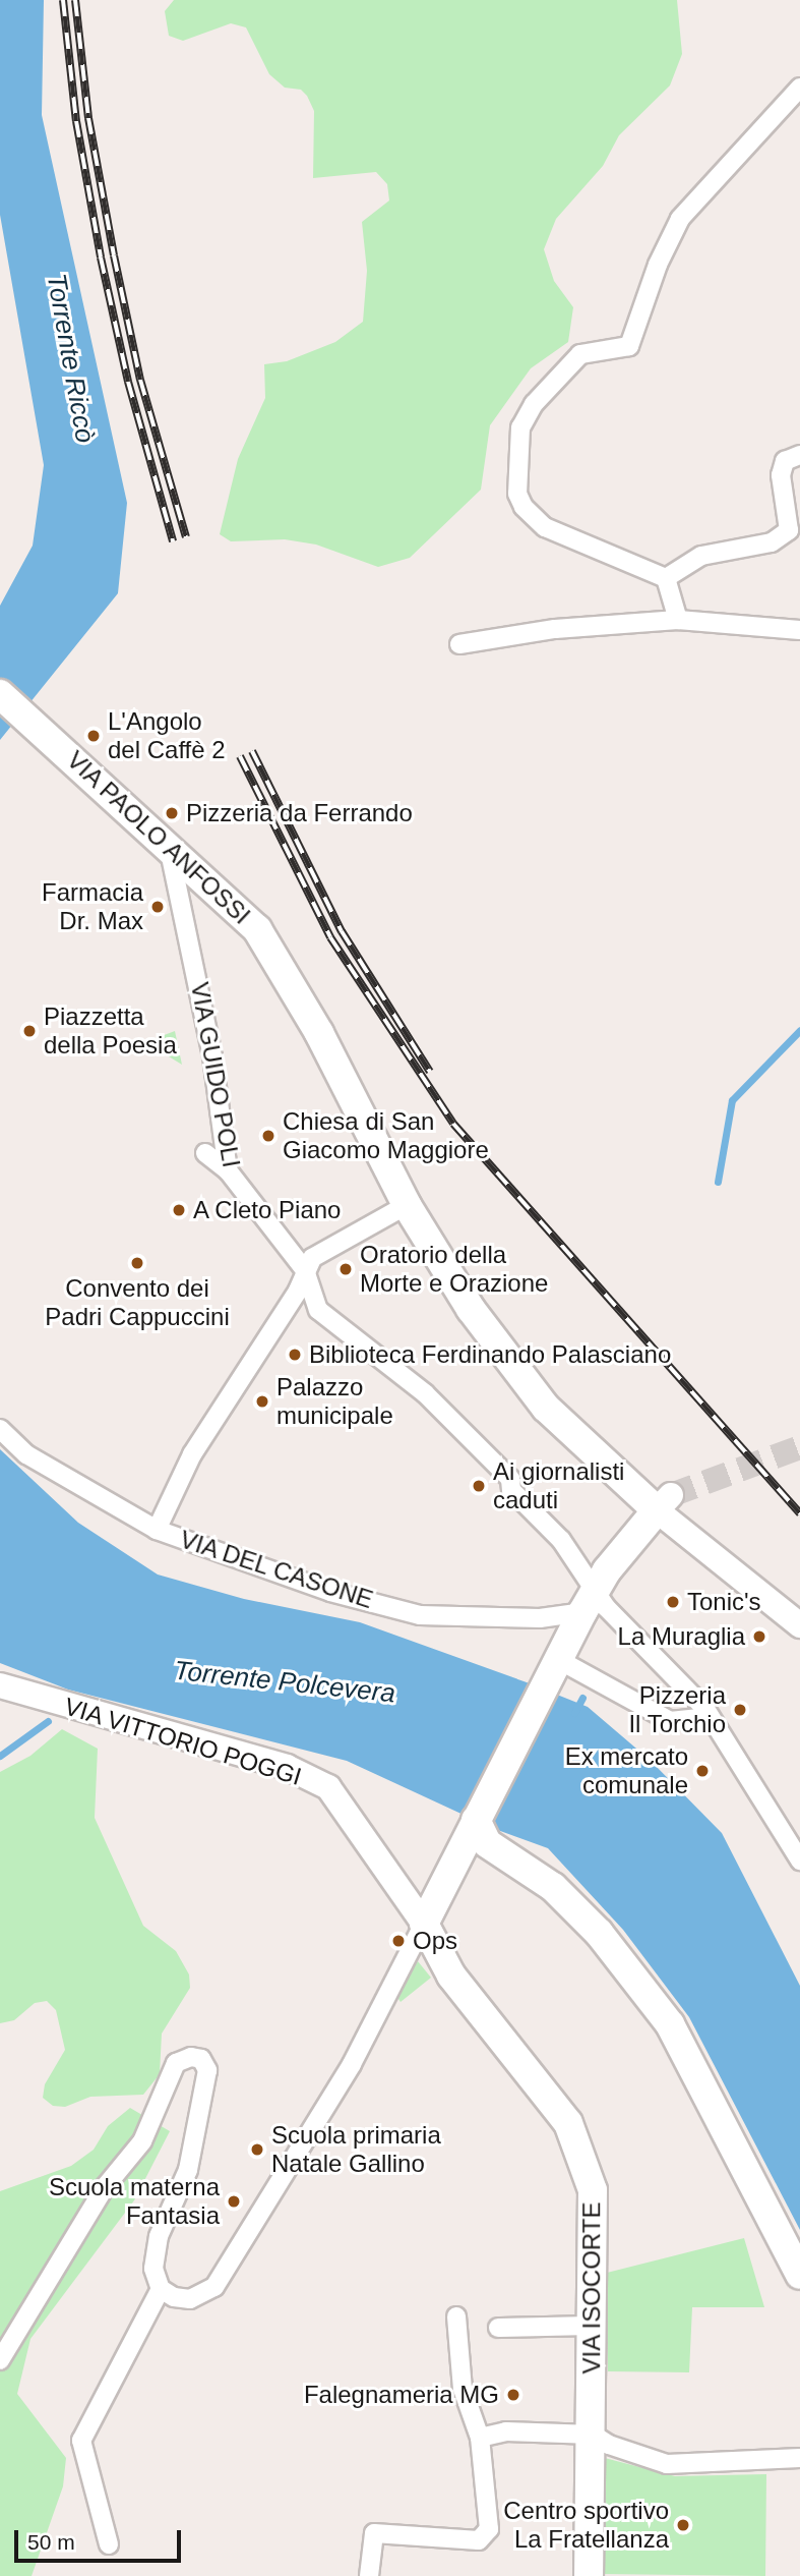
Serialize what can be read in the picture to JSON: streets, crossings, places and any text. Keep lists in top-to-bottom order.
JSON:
{
  "streets": {
    "main road": ["VIA PAOLO ANFOSSI", "VIA ISOCORTE"],
    "street": ["VIA GUIDO POLI", "VIA DEL CASONE", "VIA VITTORIO POGGI"]
  },
  "crossings": [
    ["VIA PAOLO ANFOSSI", "VIA GUIDO POLI"],
    ["VIA GUIDO POLI", "VIA DEL CASONE"],
    ["VIA VITTORIO POGGI", "VIA ISOCORTE"]
  ],
  "water": ["Torrente Riccò", "Torrente Polcevera"],
  "places": [
    "L'Angolo del Caffè 2",
    "Pizzeria da Ferrando",
    "Farmacia Dr. Max",
    "Piazzetta della Poesia",
    "Chiesa di San Giacomo Maggiore",
    "A Cleto Piano",
    "Convento dei Padri Cappuccini",
    "Oratorio della Morte e Orazione",
    "Biblioteca Ferdinando Palasciano",
    "Palazzo municipale",
    "Ai giornalisti caduti",
    "Tonic's",
    "La Muraglia",
    "Pizzeria Il Torchio",
    "Ex mercato comunale",
    "Ops",
    "Scuola primaria Natale Gallino",
    "Scuola materna Fantasia",
    "Falegnameria MG",
    "Centro sportivo La Fratellanza"
  ],
  "scale_bar": "50 m"
}
